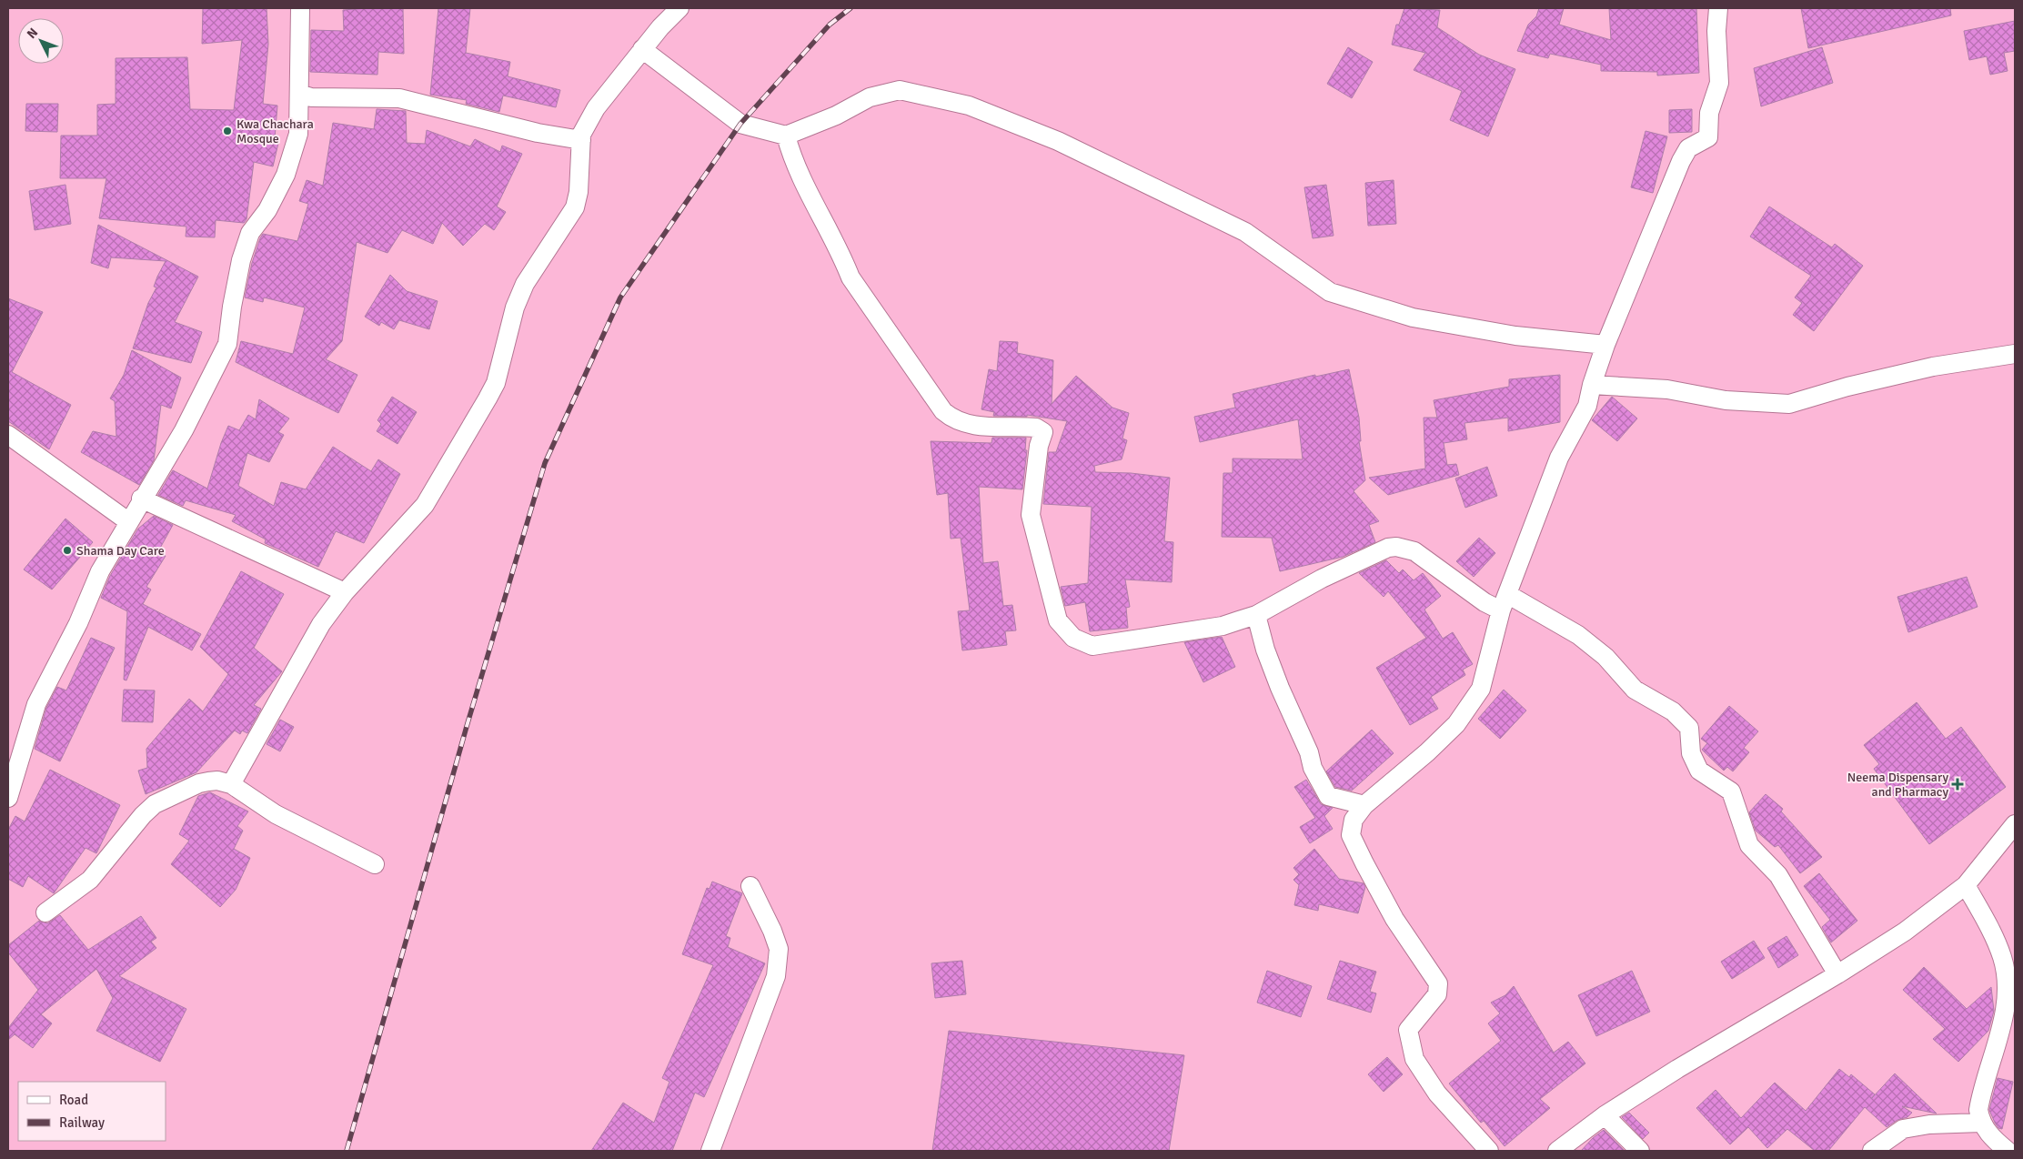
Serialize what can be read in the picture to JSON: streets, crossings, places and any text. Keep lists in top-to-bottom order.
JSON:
{
  "places": {
    "other": ["Kwa Chachara Mosque", "Shama Day Care"],
    "health": ["Neema Dispensary and Pharmacy"]
  },
  "legend": ["Road", "Railway"],
  "north": "top left"
}
